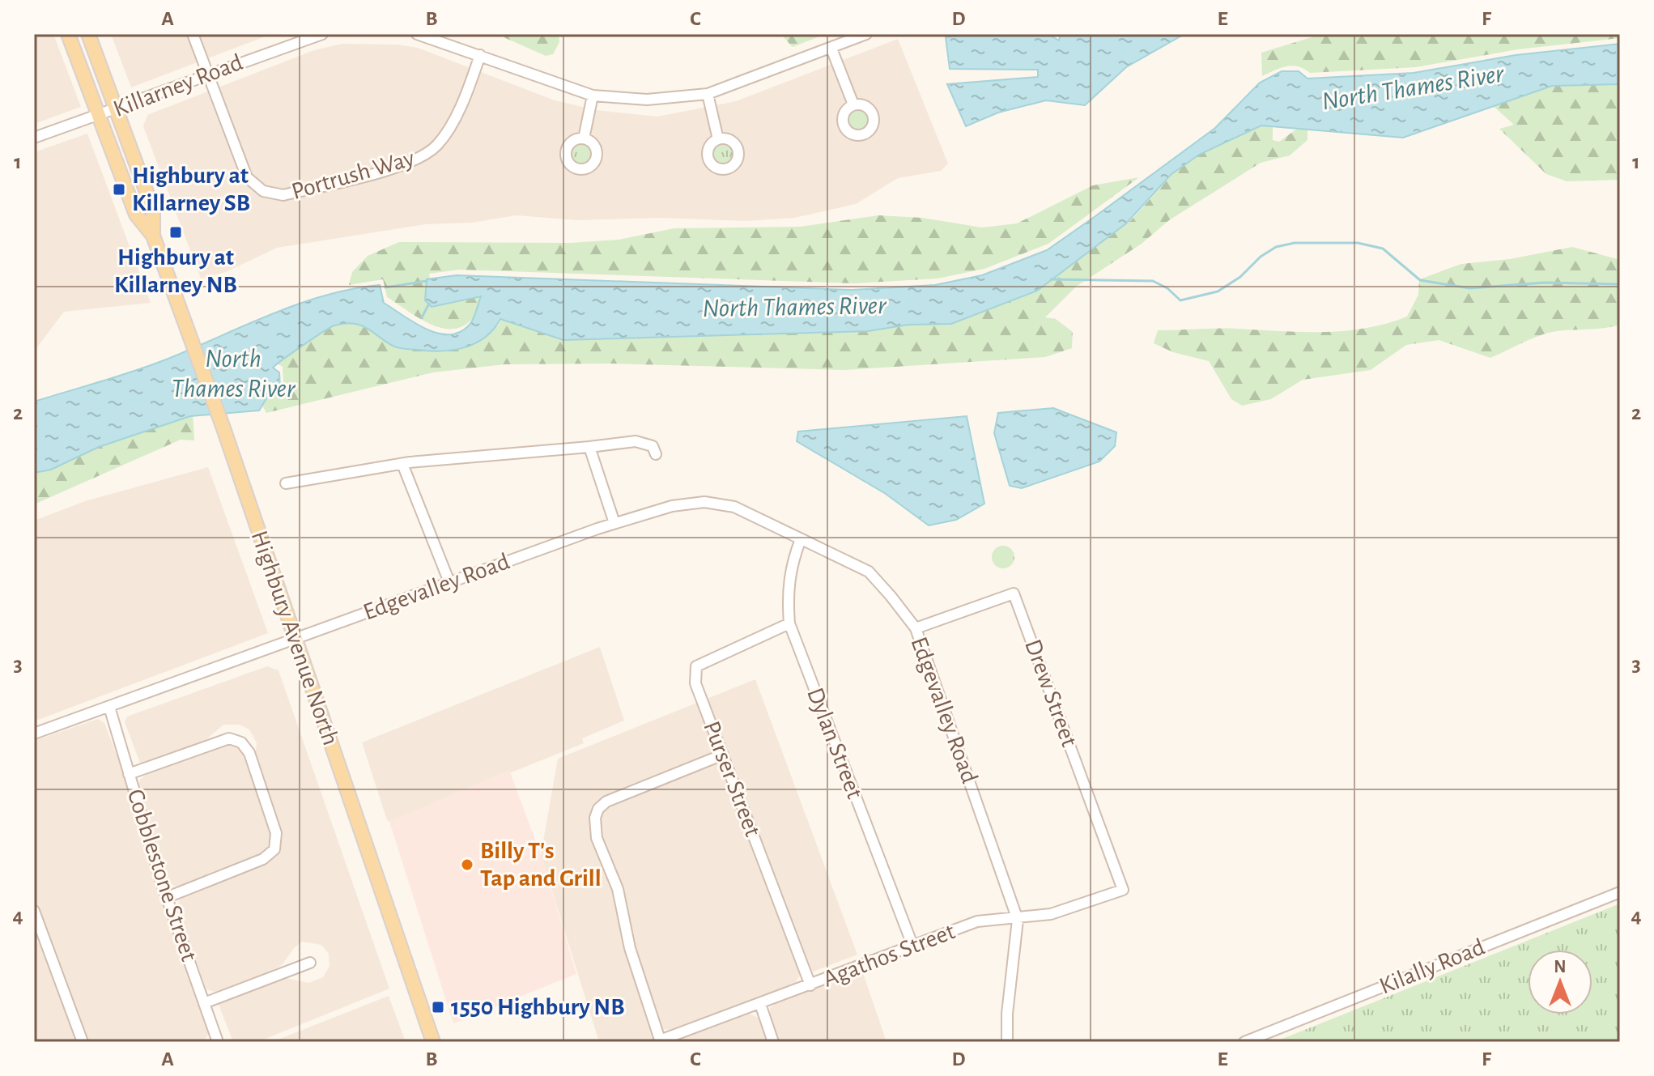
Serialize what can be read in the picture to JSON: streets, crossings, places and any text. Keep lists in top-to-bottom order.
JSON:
{
  "streets": {
    "main road": ["Highbury Avenue North"],
    "street": [
      "Killarney Road",
      "Portrush Way",
      "Edgevalley Road",
      "Drew Street",
      "Dylan Street",
      "Purser Street",
      "Cobblestone Street",
      "Agathos Street",
      "Kilally Road"
    ]
  },
  "crossings": [
    ["Killarney Road", "Portrush Way"],
    ["Killarney Road", "Highbury Avenue North"],
    ["Edgevalley Road", "Highbury Avenue North"],
    ["Edgevalley Road", "Drew Street"],
    ["Edgevalley Road", "Dylan Street"],
    ["Edgevalley Road", "Cobblestone Street"],
    ["Edgevalley Road", "Agathos Street"],
    ["Drew Street", "Agathos Street"],
    ["Dylan Street", "Purser Street"],
    ["Dylan Street", "Agathos Street"],
    ["Purser Street", "Agathos Street"]
  ],
  "water": ["North Thames River"],
  "places": {
    "transit": ["Highbury at Killarney SB", "Highbury at Killarney NB", "1550 Highbury NB"],
    "other": ["Billy T's Tap and Grill"]
  },
  "north": "top",
  "grid": {
    "columns": [
      "A",
      "B",
      "C",
      "D",
      "E",
      "F"
    ],
    "rows": [
      "1",
      "2",
      "3",
      "4"
    ]
  }
}
